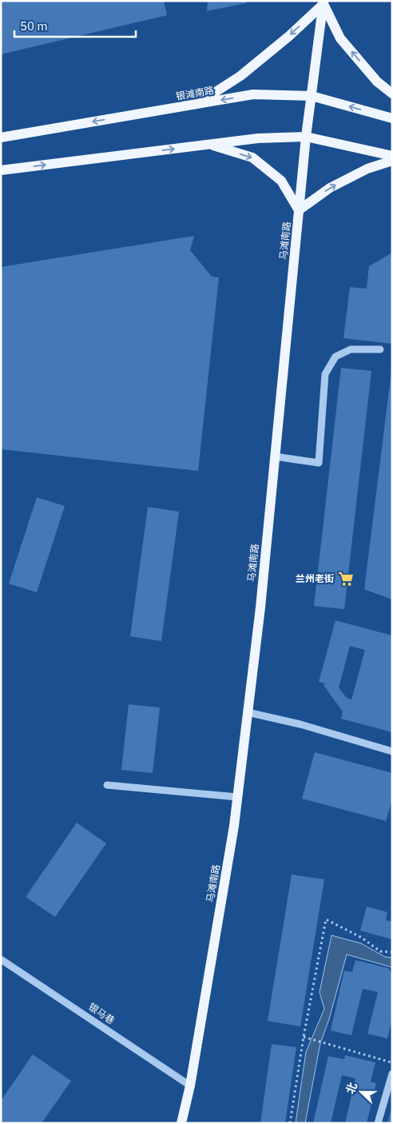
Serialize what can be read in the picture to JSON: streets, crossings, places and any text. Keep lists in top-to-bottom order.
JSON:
{
  "streets": {
    "main road": ["银滩南路", "马滩南路"],
    "street": ["银马巷"]
  },
  "crossings": [
    ["银滩南路", "马滩南路"],
    ["马滩南路", "银马巷"]
  ],
  "places": {
    "supermarket": ["兰州老街"]
  },
  "scale_bar": "50 m",
  "north": "left"
}
